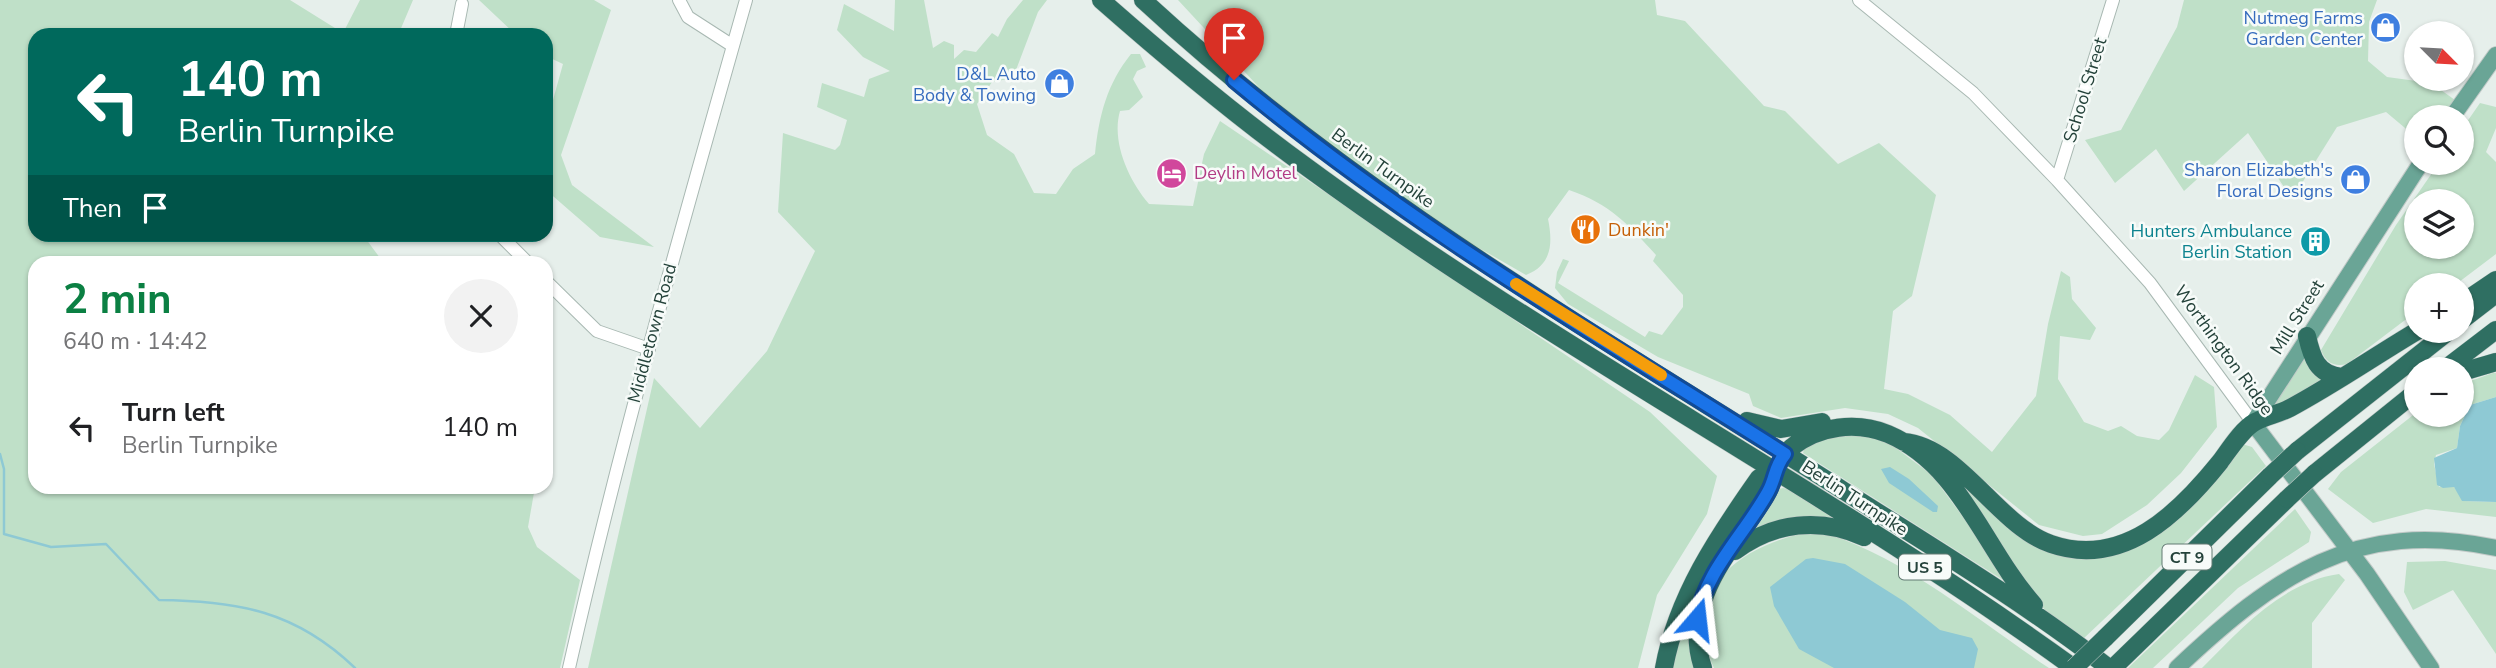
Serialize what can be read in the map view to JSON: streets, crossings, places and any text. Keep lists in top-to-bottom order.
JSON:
{
  "streets": {
    "highway": ["Berlin Turnpike", "CT 9", "US 5"],
    "main road": ["Mill Street", "Worthington Ridge"],
    "street": ["School Street", "Middletown Road"]
  },
  "crossings": [
    ["School Street", "Worthington Ridge"],
    ["Berlin Turnpike", "CT 9"],
    ["Mill Street", "Worthington Ridge"]
  ],
  "places": {
    "shop": ["Nutmeg Farms Garden Center", "D&L Auto Body & Towing", "Sharon Elizabeth's Floral Designs"],
    "hotel": ["Deylin Motel"],
    "restaurant": ["Dunkin'"],
    "building": ["Hunters Ambulance Berlin Station"]
  },
  "north": "bottom right",
  "page": {
    "map_buttons": ["+", "−"],
    "turn": ["140 m", "Berlin Turnpike"],
    "then": "Then",
    "heading": ["2 min", "640 m · 14:42"],
    "list": [
      {
        "name": "Turn left",
        "note": "Berlin Turnpike",
        "value": "140 m"
      }
    ]
  }
}
